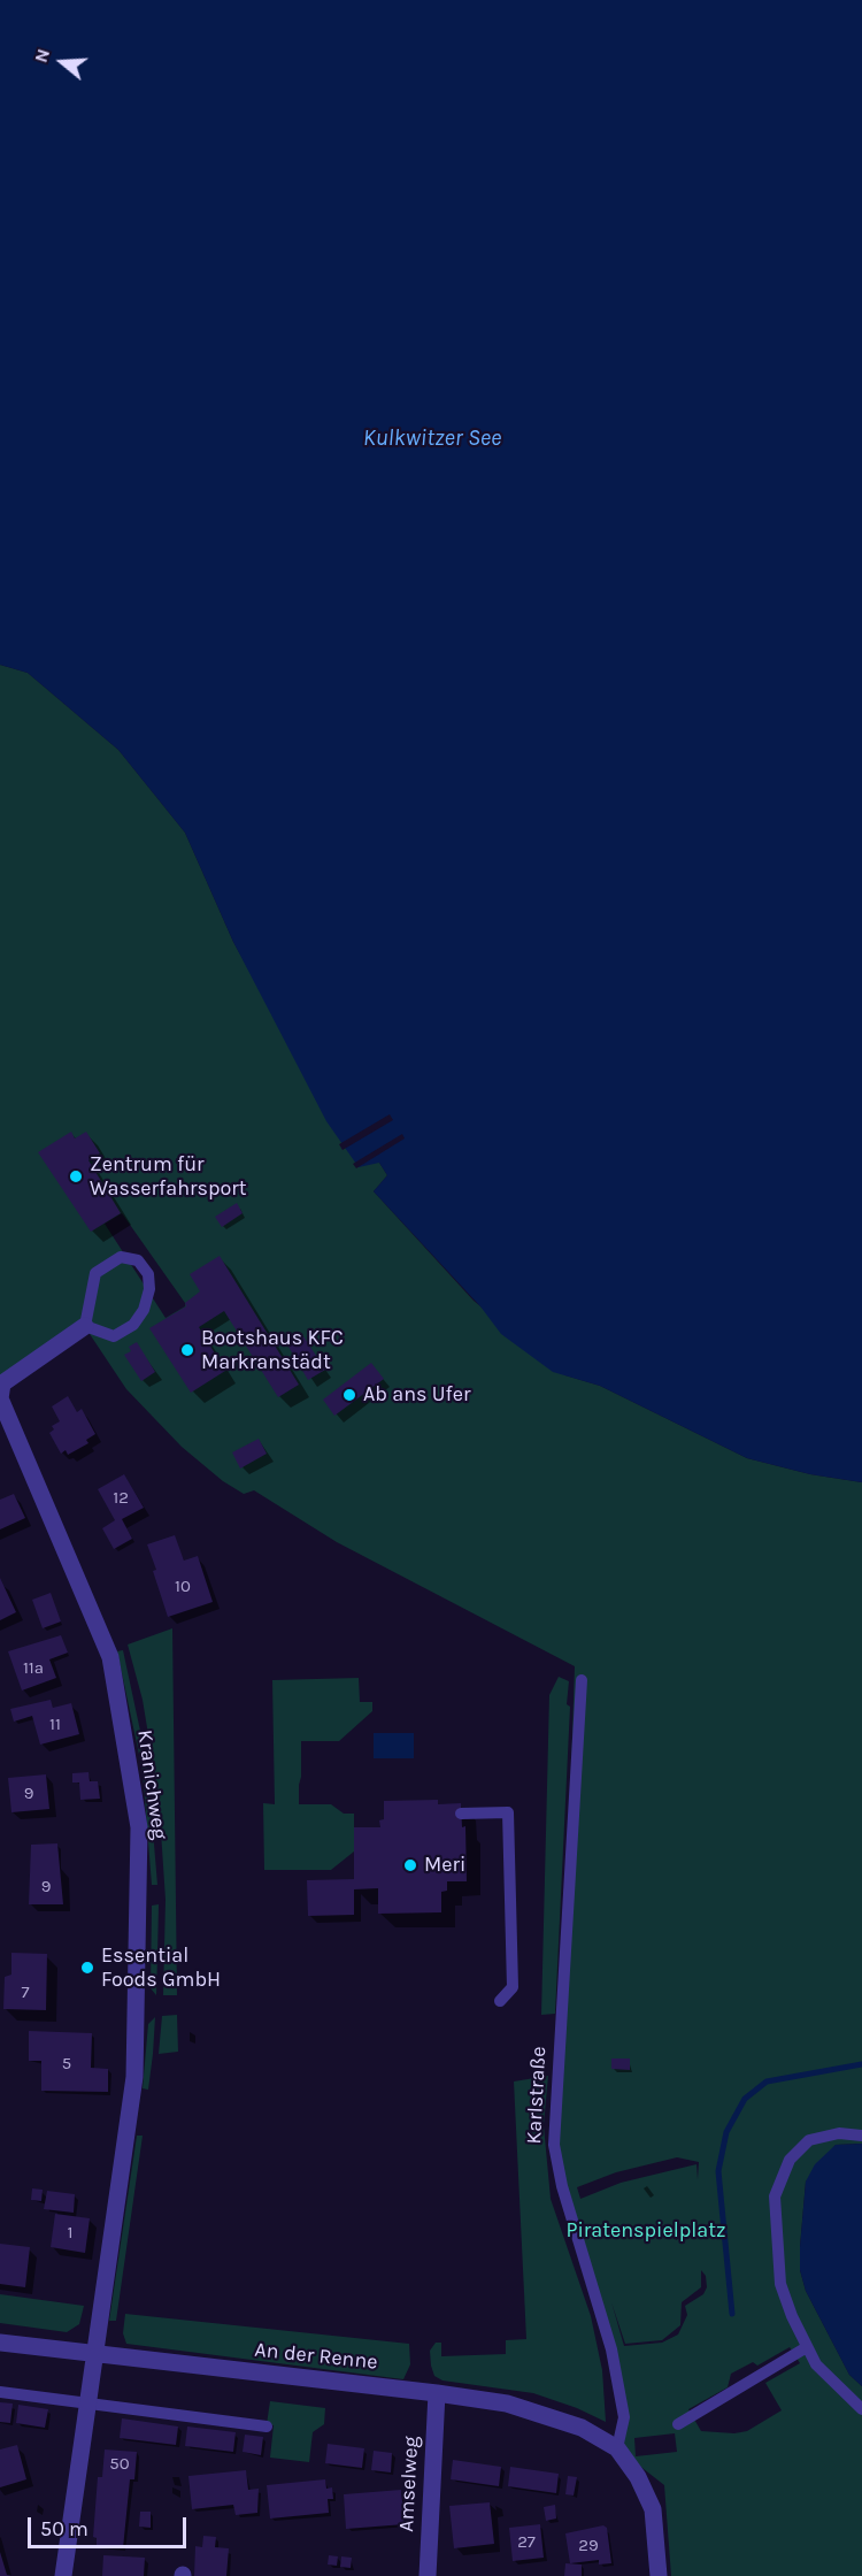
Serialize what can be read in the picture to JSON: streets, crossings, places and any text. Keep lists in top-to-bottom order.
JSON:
{
  "streets": {
    "street": ["Kranichweg", "An der Renne", "Amselweg"],
    "lane": ["Karlstraße"]
  },
  "crossings": [
    ["Kranichweg", "An der Renne"],
    ["Karlstraße", "An der Renne"],
    ["An der Renne", "Amselweg"]
  ],
  "water": ["Kulkwitzer See"],
  "parks": ["Piratenspielplatz"],
  "places": [
    "Zentrum für Wasserfahrsport",
    "Bootshaus KFC Markranstädt",
    "Ab ans Ufer",
    "Meri",
    "Essential Foods GmbH"
  ],
  "house_numbers": [
    "12",
    "10",
    "11a",
    "11",
    "9",
    "9",
    "7",
    "5",
    "1",
    "50",
    "27",
    "29"
  ],
  "scale_bar": "50 m",
  "north": "left"
}
